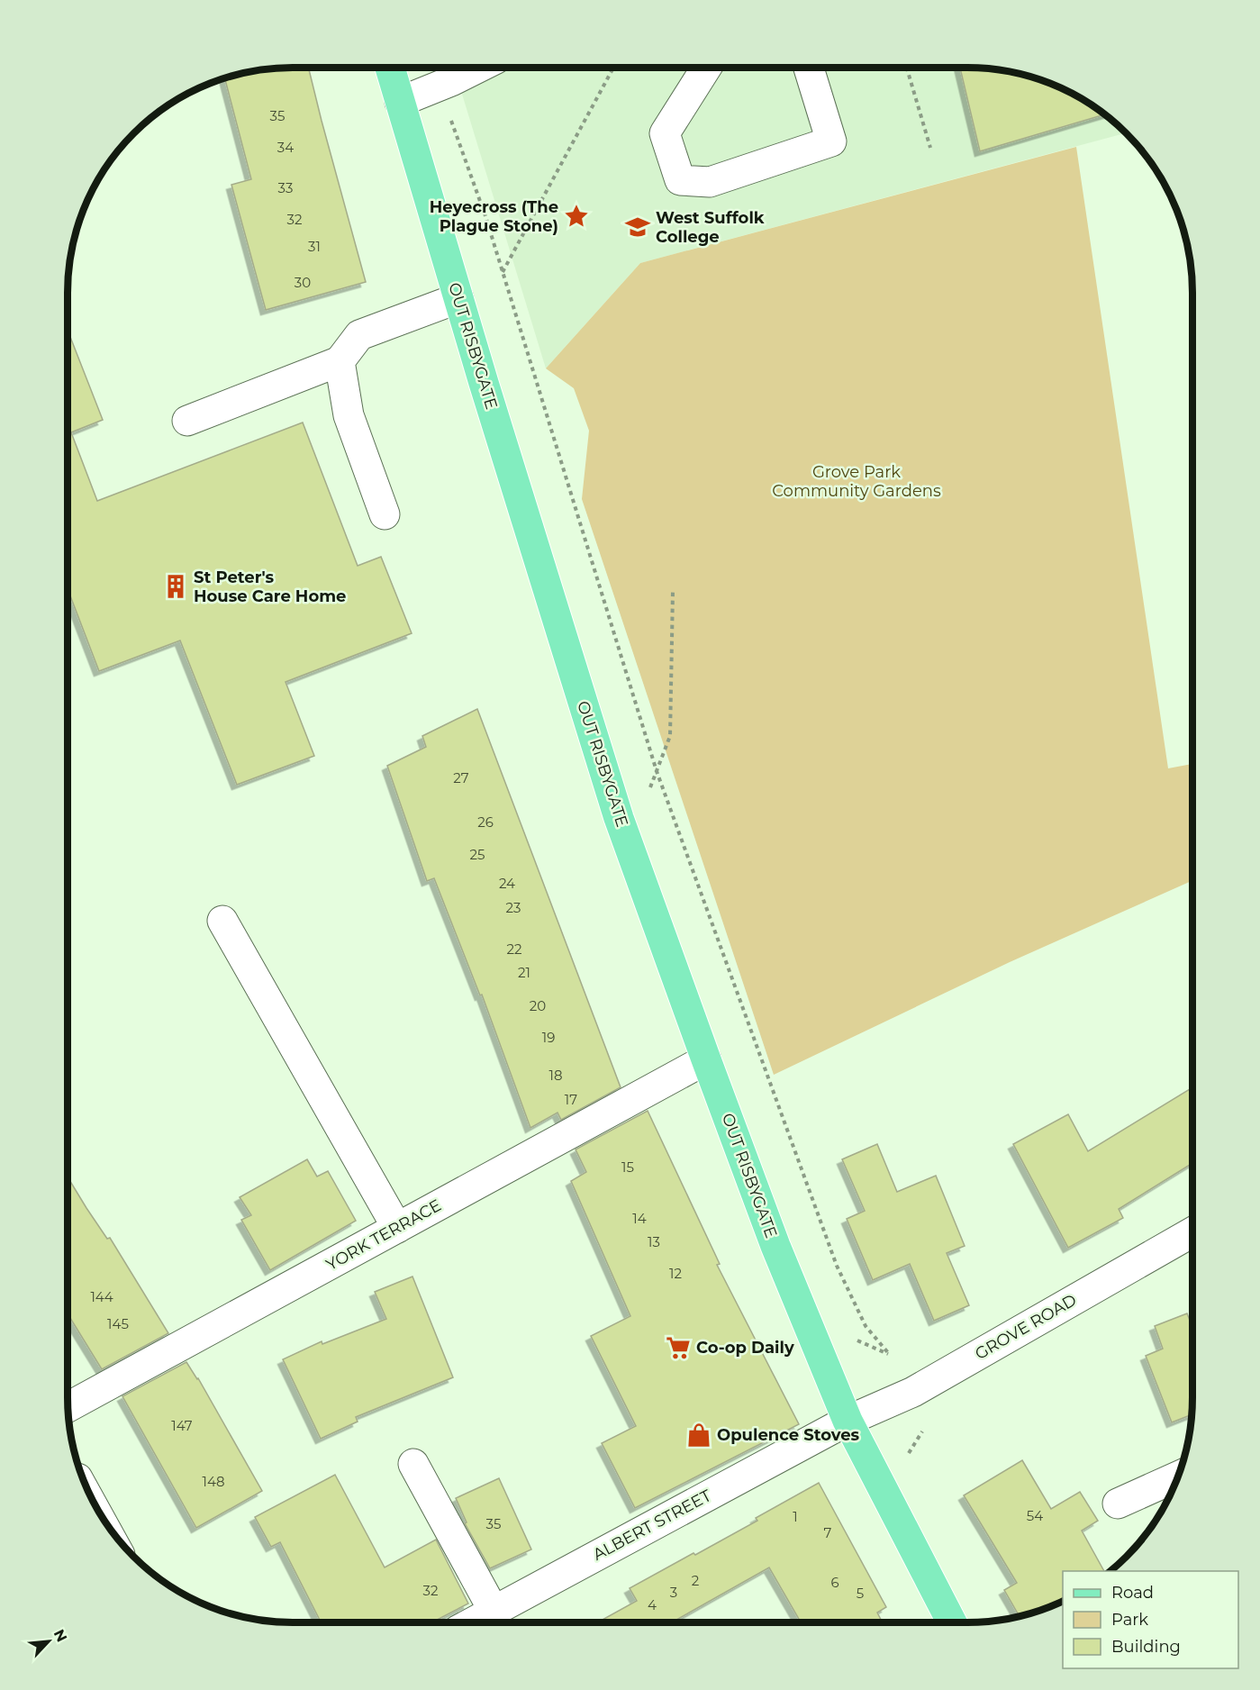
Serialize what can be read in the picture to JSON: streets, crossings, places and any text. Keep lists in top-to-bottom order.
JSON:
{
  "streets": {
    "main road": ["OUT RISBYGATE"],
    "street": ["YORK TERRACE", "GROVE ROAD", "ALBERT STREET"]
  },
  "crossings": [
    ["OUT RISBYGATE", "YORK TERRACE"],
    ["OUT RISBYGATE", "GROVE ROAD"],
    ["OUT RISBYGATE", "ALBERT STREET"],
    ["GROVE ROAD", "ALBERT STREET"]
  ],
  "parks": ["Grove Park Community Gardens"],
  "places": {
    "place": ["Heyecross (The Plague Stone)"],
    "school or university": ["West Suffolk College"],
    "building": ["St Peter's House Care Home"],
    "supermarket": ["Co-op Daily"],
    "shop": ["Opulence Stoves"]
  },
  "house_numbers": [
    "35",
    "34",
    "33",
    "32",
    "31",
    "30",
    "27",
    "26",
    "25",
    "24",
    "23",
    "22",
    "21",
    "20",
    "19",
    "18",
    "17",
    "15",
    "14",
    "13",
    "12",
    "144",
    "145",
    "147",
    "148",
    "54",
    "1",
    "35",
    "7",
    "2",
    "6",
    "32",
    "3",
    "5",
    "4"
  ],
  "legend": ["Road", "Park", "Building"],
  "north": "top right"
}
